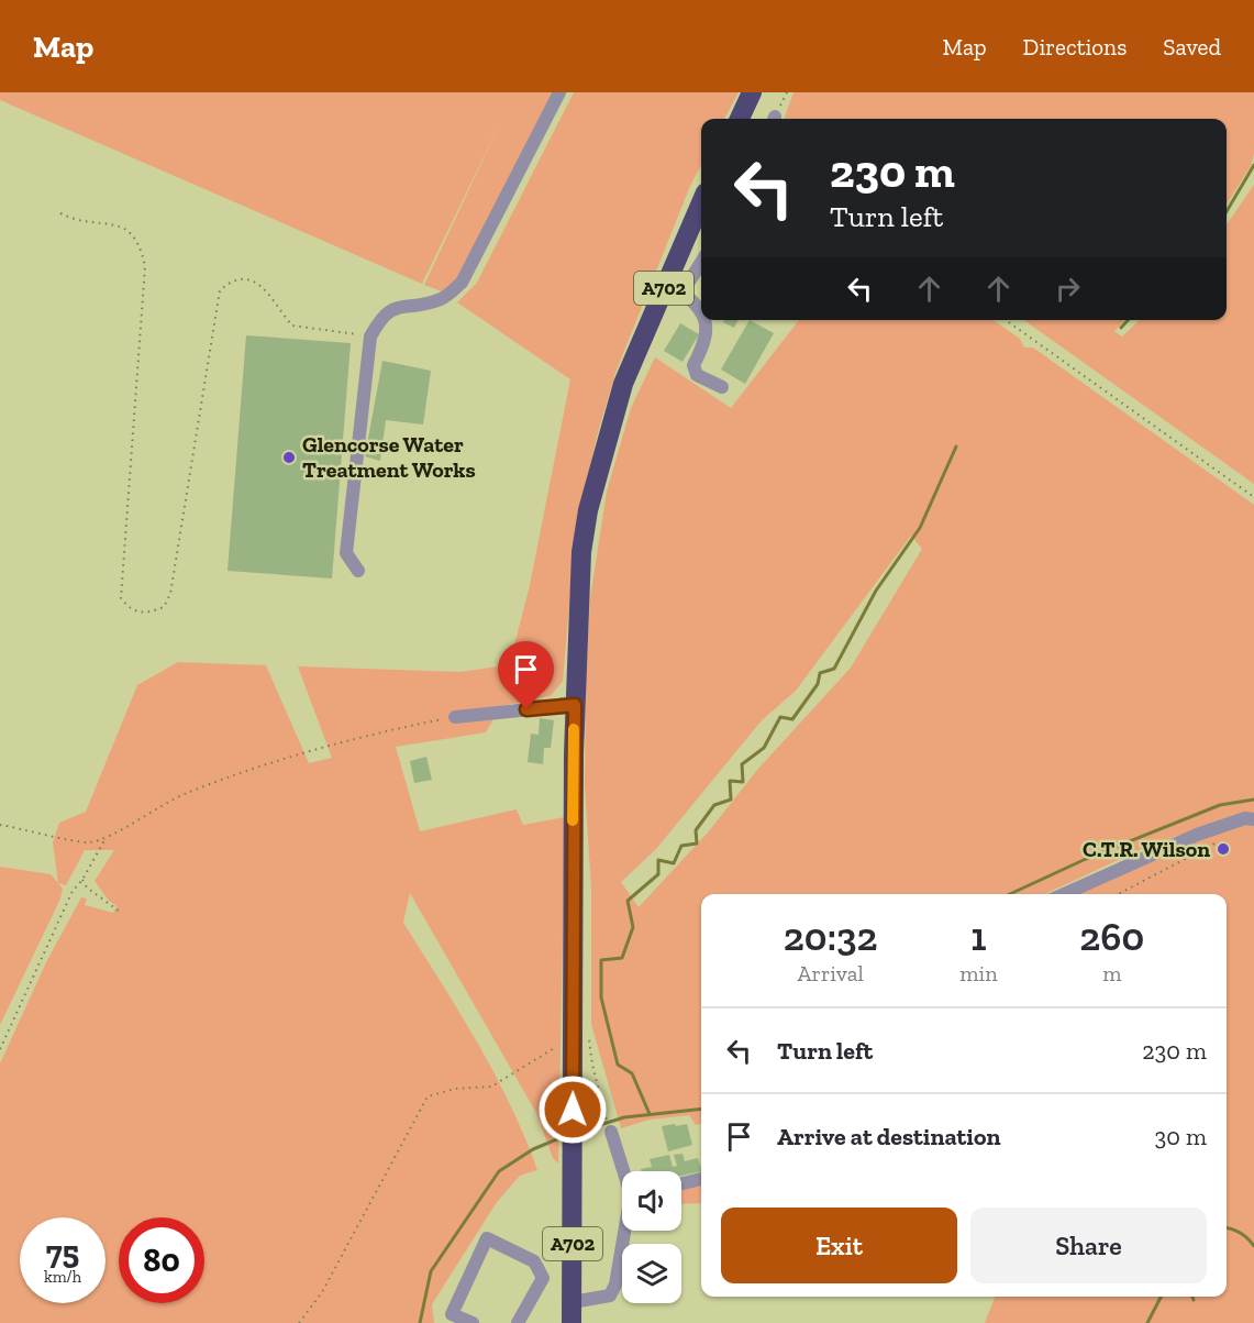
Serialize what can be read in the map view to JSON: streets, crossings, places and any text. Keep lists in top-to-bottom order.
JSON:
{
  "streets": {
    "highway": ["A702"]
  },
  "places": ["Glencorse Water Treatment Works", "C.T.R. Wilson"],
  "page": {
    "header": "Map",
    "nav": ["Map", "Directions", "Saved"],
    "turn": ["230 m", "Turn left"],
    "eta": [
      "20:32",
      "Arrival",
      "1",
      "min",
      "260",
      "m"
    ],
    "list": [
      {
        "name": "Turn left",
        "value": "230 m"
      },
      {
        "name": "Arrive at destination",
        "value": "30 m"
      }
    ],
    "buttons": ["Exit", "Share"],
    "speed": "75 km/h",
    "limit": "80"
  }
}
